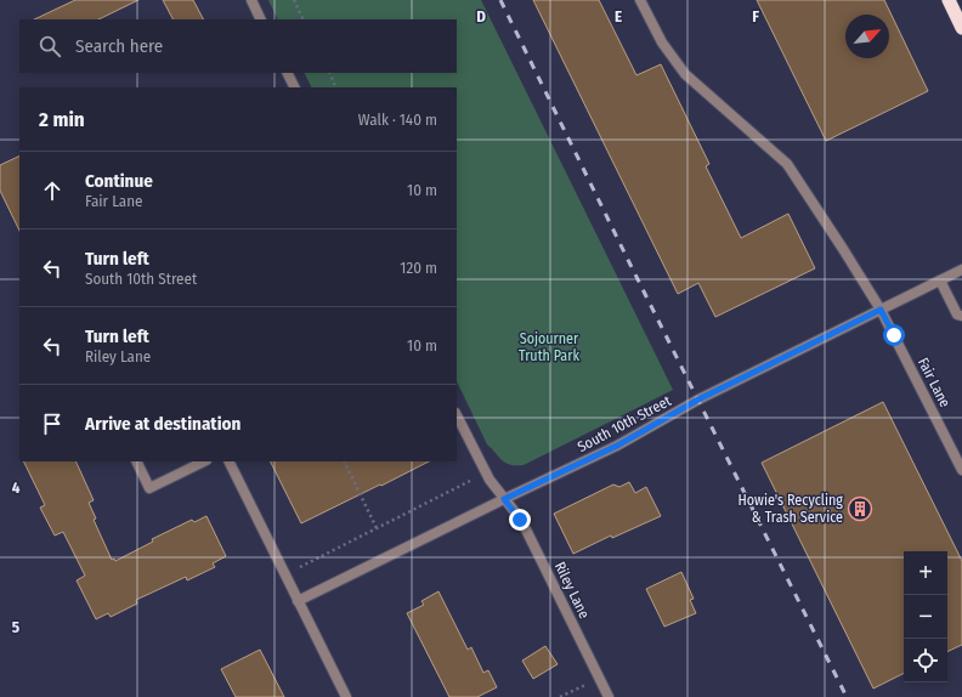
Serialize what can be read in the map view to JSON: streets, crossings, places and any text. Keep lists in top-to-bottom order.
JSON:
{
  "streets": {
    "street": ["Fair Lane", "South 10th Street", "Riley Lane"]
  },
  "crossings": [
    ["Fair Lane", "South 10th Street"],
    ["South 10th Street", "Riley Lane"]
  ],
  "parks": ["Sojourner Truth Park"],
  "places": {
    "building": ["Howie's Recycling & Trash Service"]
  },
  "north": "top right",
  "page": {
    "search": "Search here",
    "heading": ["2 min", "Walk · 140 m"],
    "list": [
      ["Continue", "Fair Lane", "10 m"],
      ["Turn left", "South 10th Street", "120 m"],
      ["Turn left", "Riley Lane", "10 m"],
      "Arrive at destination"
    ],
    "map_buttons": ["+", "−"]
  },
  "grid": {
    "columns": ["D", "E", "F"],
    "rows": ["4", "5"]
  }
}
